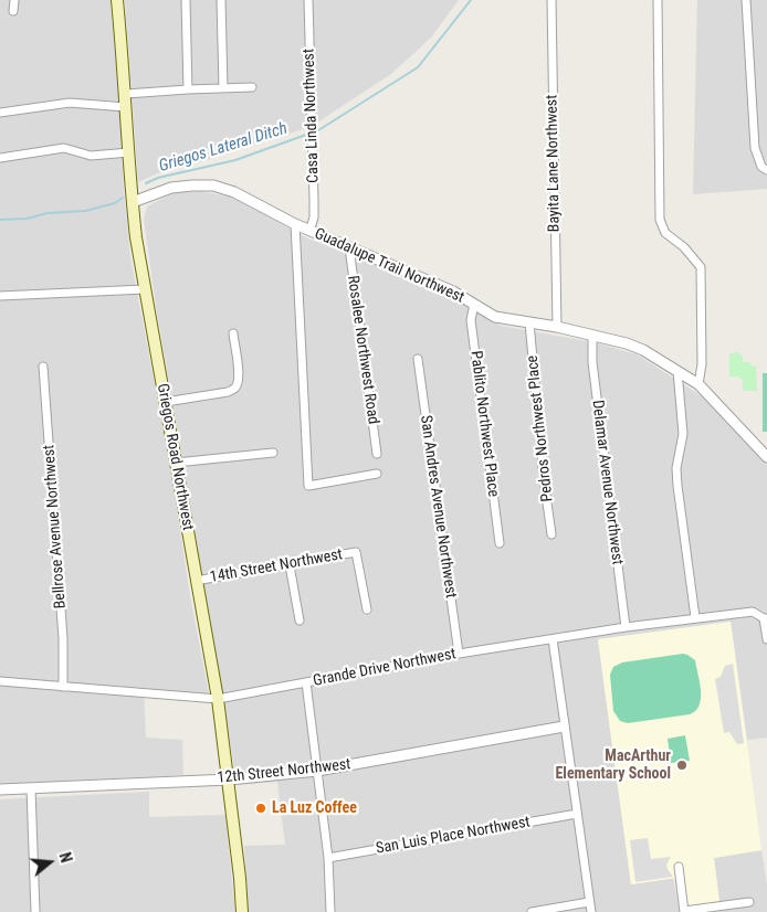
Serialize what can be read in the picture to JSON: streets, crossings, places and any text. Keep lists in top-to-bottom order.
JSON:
{
  "streets": {
    "main road": ["Griegos Road Northwest"],
    "street": [
      "Casa Linda Northwest",
      "Bayita Lane Northwest",
      "Guadalupe Trail Northwest",
      "Rosalee Northwest Road",
      "Pablito Northwest Place",
      "Pedros Northwest Place",
      "Delamar Avenue Northwest",
      "San Andres Avenue Northwest",
      "Bellrose Avenue Northwest",
      "14th Street Northwest",
      "Grande Drive Northwest",
      "12th Street Northwest",
      "San Luis Place Northwest"
    ]
  },
  "crossings": [
    ["Casa Linda Northwest", "Guadalupe Trail Northwest"],
    ["Bayita Lane Northwest", "Guadalupe Trail Northwest"],
    ["Guadalupe Trail Northwest", "Rosalee Northwest Road"],
    ["Guadalupe Trail Northwest", "Pablito Northwest Place"],
    ["Guadalupe Trail Northwest", "Pedros Northwest Place"],
    ["Guadalupe Trail Northwest", "Griegos Road Northwest"],
    ["Guadalupe Trail Northwest", "Delamar Avenue Northwest"],
    ["Griegos Road Northwest", "14th Street Northwest"],
    ["Griegos Road Northwest", "Grande Drive Northwest"],
    ["Griegos Road Northwest", "12th Street Northwest"],
    ["Delamar Avenue Northwest", "Grande Drive Northwest"],
    ["San Andres Avenue Northwest", "Grande Drive Northwest"],
    ["Bellrose Avenue Northwest", "Grande Drive Northwest"]
  ],
  "water": ["Griegos Lateral Ditch"],
  "places": ["MacArthur Elementary School", "La Luz Coffee"],
  "north": "right"
}
